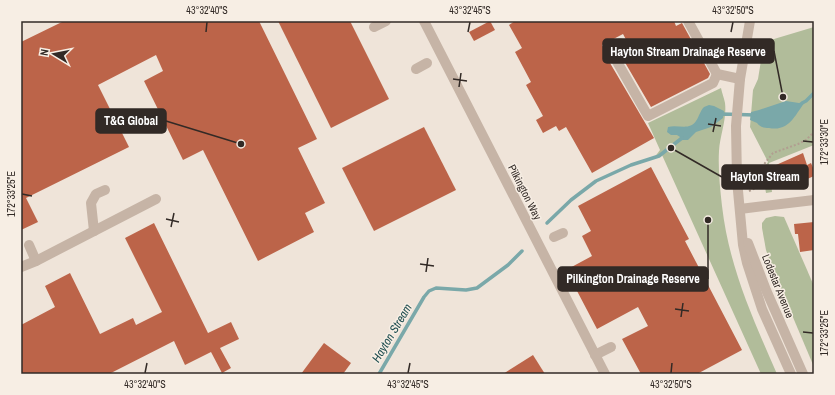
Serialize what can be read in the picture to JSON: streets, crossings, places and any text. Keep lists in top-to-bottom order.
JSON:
{
  "streets": {
    "street": ["Pilkington Way", "Lodestar Avenue"]
  },
  "water": ["Hayton Stream"],
  "places": [
    "Hayton Stream Drainage Reserve",
    "T&G Global",
    "Hayton Stream",
    "Pilkington Drainage Reserve"
  ],
  "north": "left",
  "coordinates": [
    "43°32'40\"S",
    "43°32'45\"S",
    "43°32'50\"S",
    "172°33'30\"E",
    "172°33'25\"E"
  ]
}
